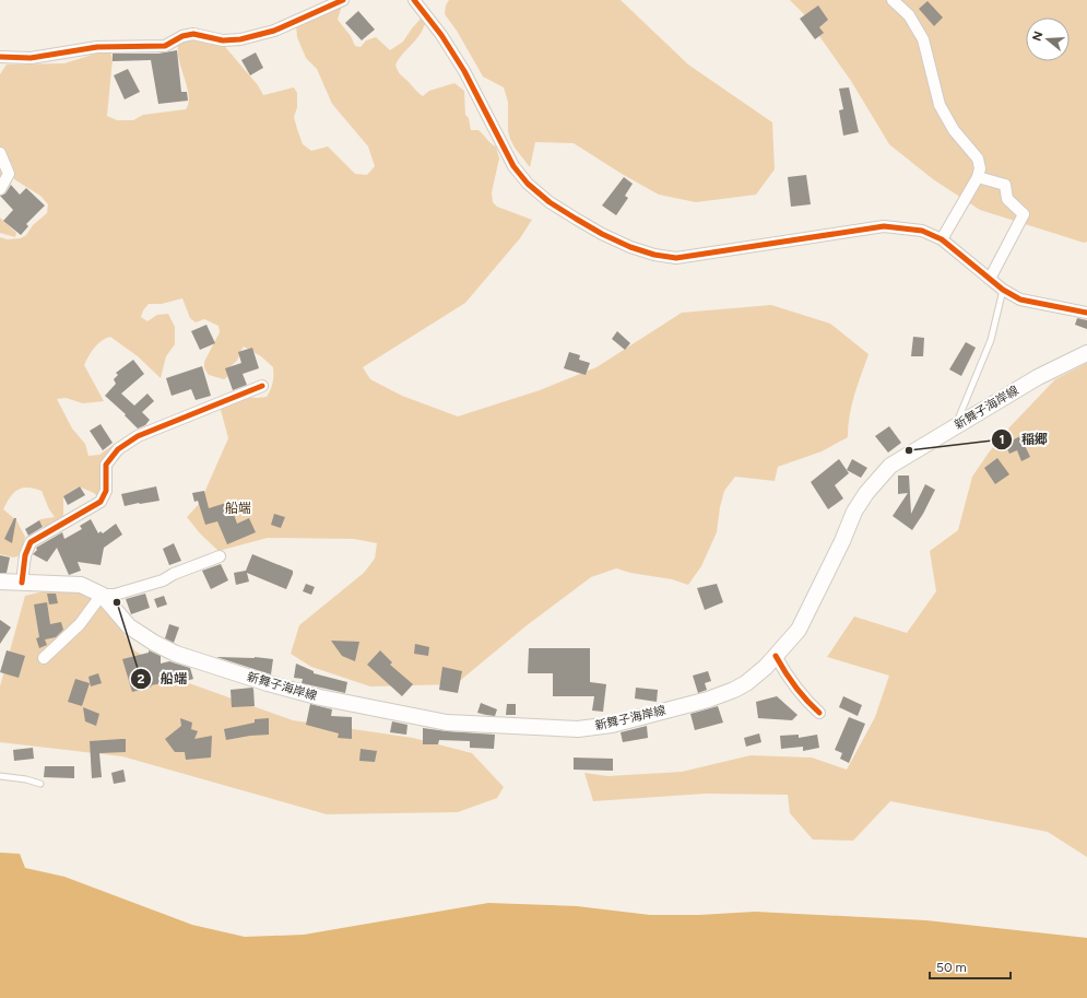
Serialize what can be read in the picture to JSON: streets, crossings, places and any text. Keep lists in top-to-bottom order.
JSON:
{
  "streets": {
    "main road": ["新舞子海岸線"]
  },
  "districts": ["船端"],
  "places": ["稲郷", "船端"],
  "scale_bar": "50 m",
  "north": "left"
}
